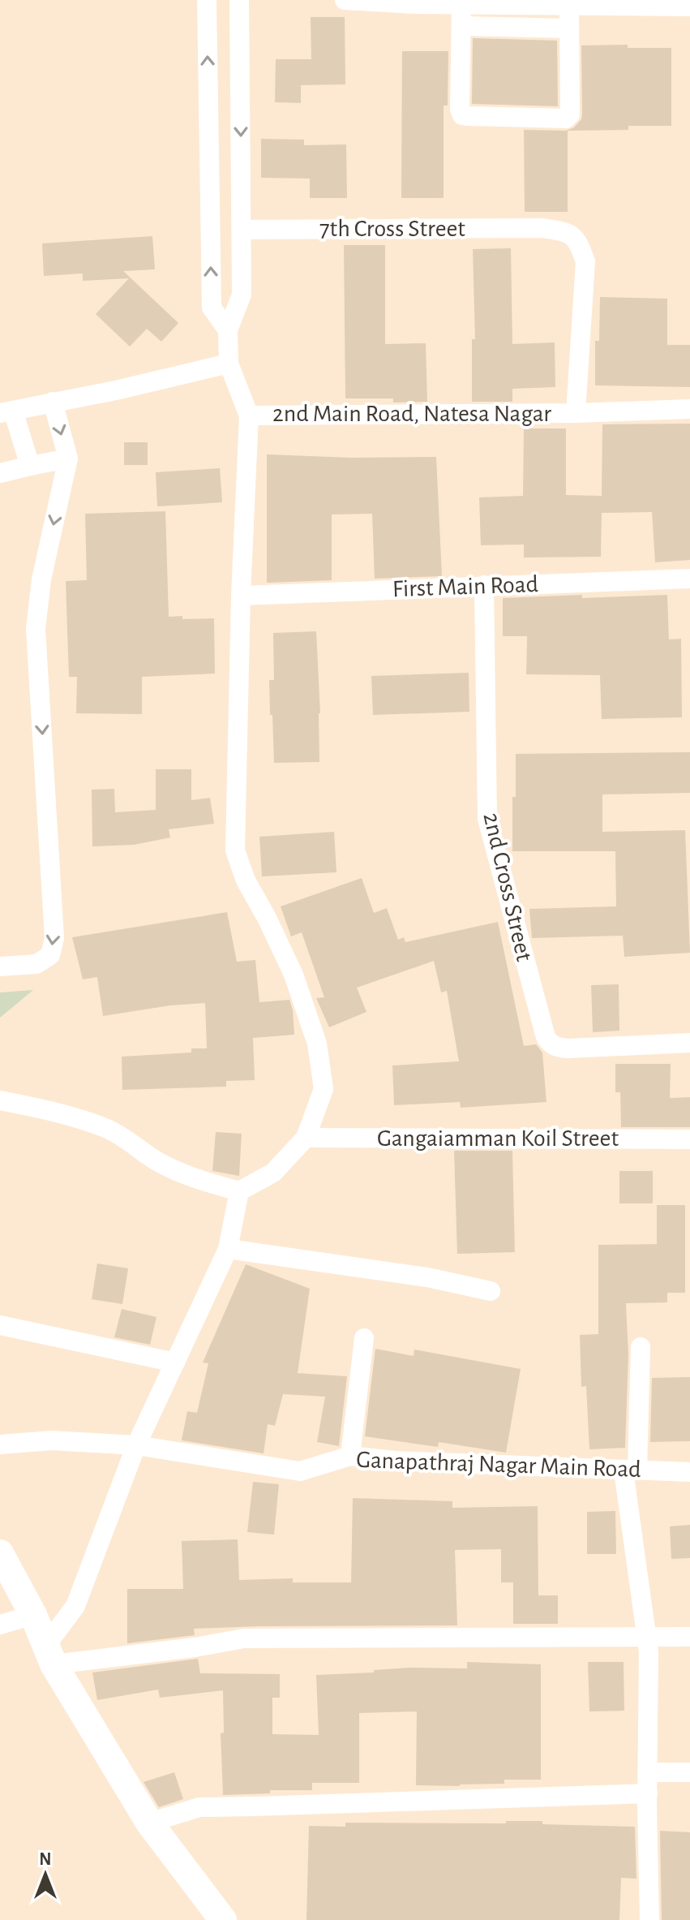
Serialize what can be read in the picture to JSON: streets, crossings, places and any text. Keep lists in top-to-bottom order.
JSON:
{
  "streets": {
    "street": [
      "7th Cross Street",
      "2nd Main Road, Natesa Nagar",
      "First Main Road",
      "2nd Cross Street",
      "Gangaiamman Koil Street",
      "Ganapathraj Nagar Main Road"
    ]
  },
  "crossings": [
    ["7th Cross Street", "2nd Main Road, Natesa Nagar"],
    ["First Main Road", "2nd Cross Street"]
  ],
  "north": "top"
}
